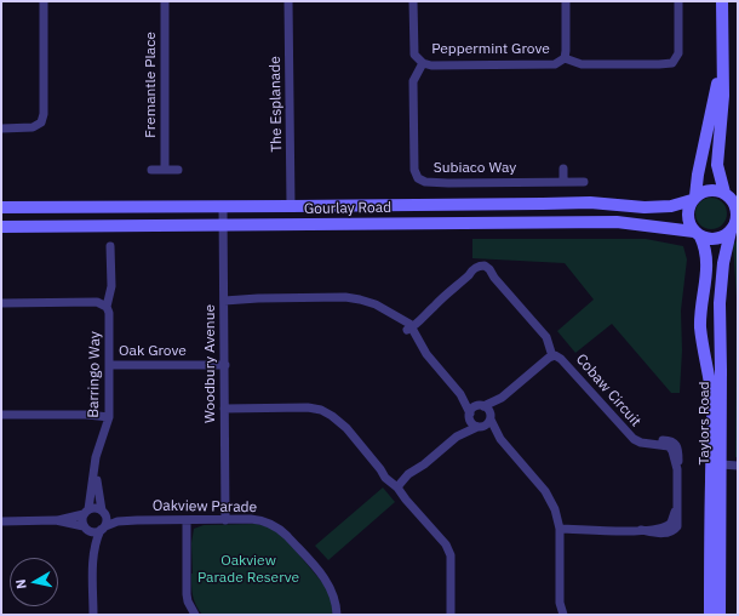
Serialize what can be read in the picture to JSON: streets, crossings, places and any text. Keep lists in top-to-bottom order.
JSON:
{
  "streets": {
    "main road": ["Gourlay Road", "Taylors Road"],
    "street": [
      "Peppermint Grove",
      "Fremantle Place",
      "The Esplanade",
      "Subiaco Way",
      "Oak Grove",
      "Woodbury Avenue",
      "Barringo Way",
      "Cobaw Circuit",
      "Oakview Parade"
    ]
  },
  "crossings": [
    ["Peppermint Grove", "Subiaco Way"],
    ["The Esplanade", "Gourlay Road"],
    ["Gourlay Road", "Woodbury Avenue"],
    ["Gourlay Road", "Taylors Road"],
    ["Oak Grove", "Woodbury Avenue"],
    ["Oak Grove", "Barringo Way"],
    ["Woodbury Avenue", "Oakview Parade"],
    ["Barringo Way", "Oakview Parade"]
  ],
  "parks": ["Oakview Parade Reserve"],
  "north": "left"
}
